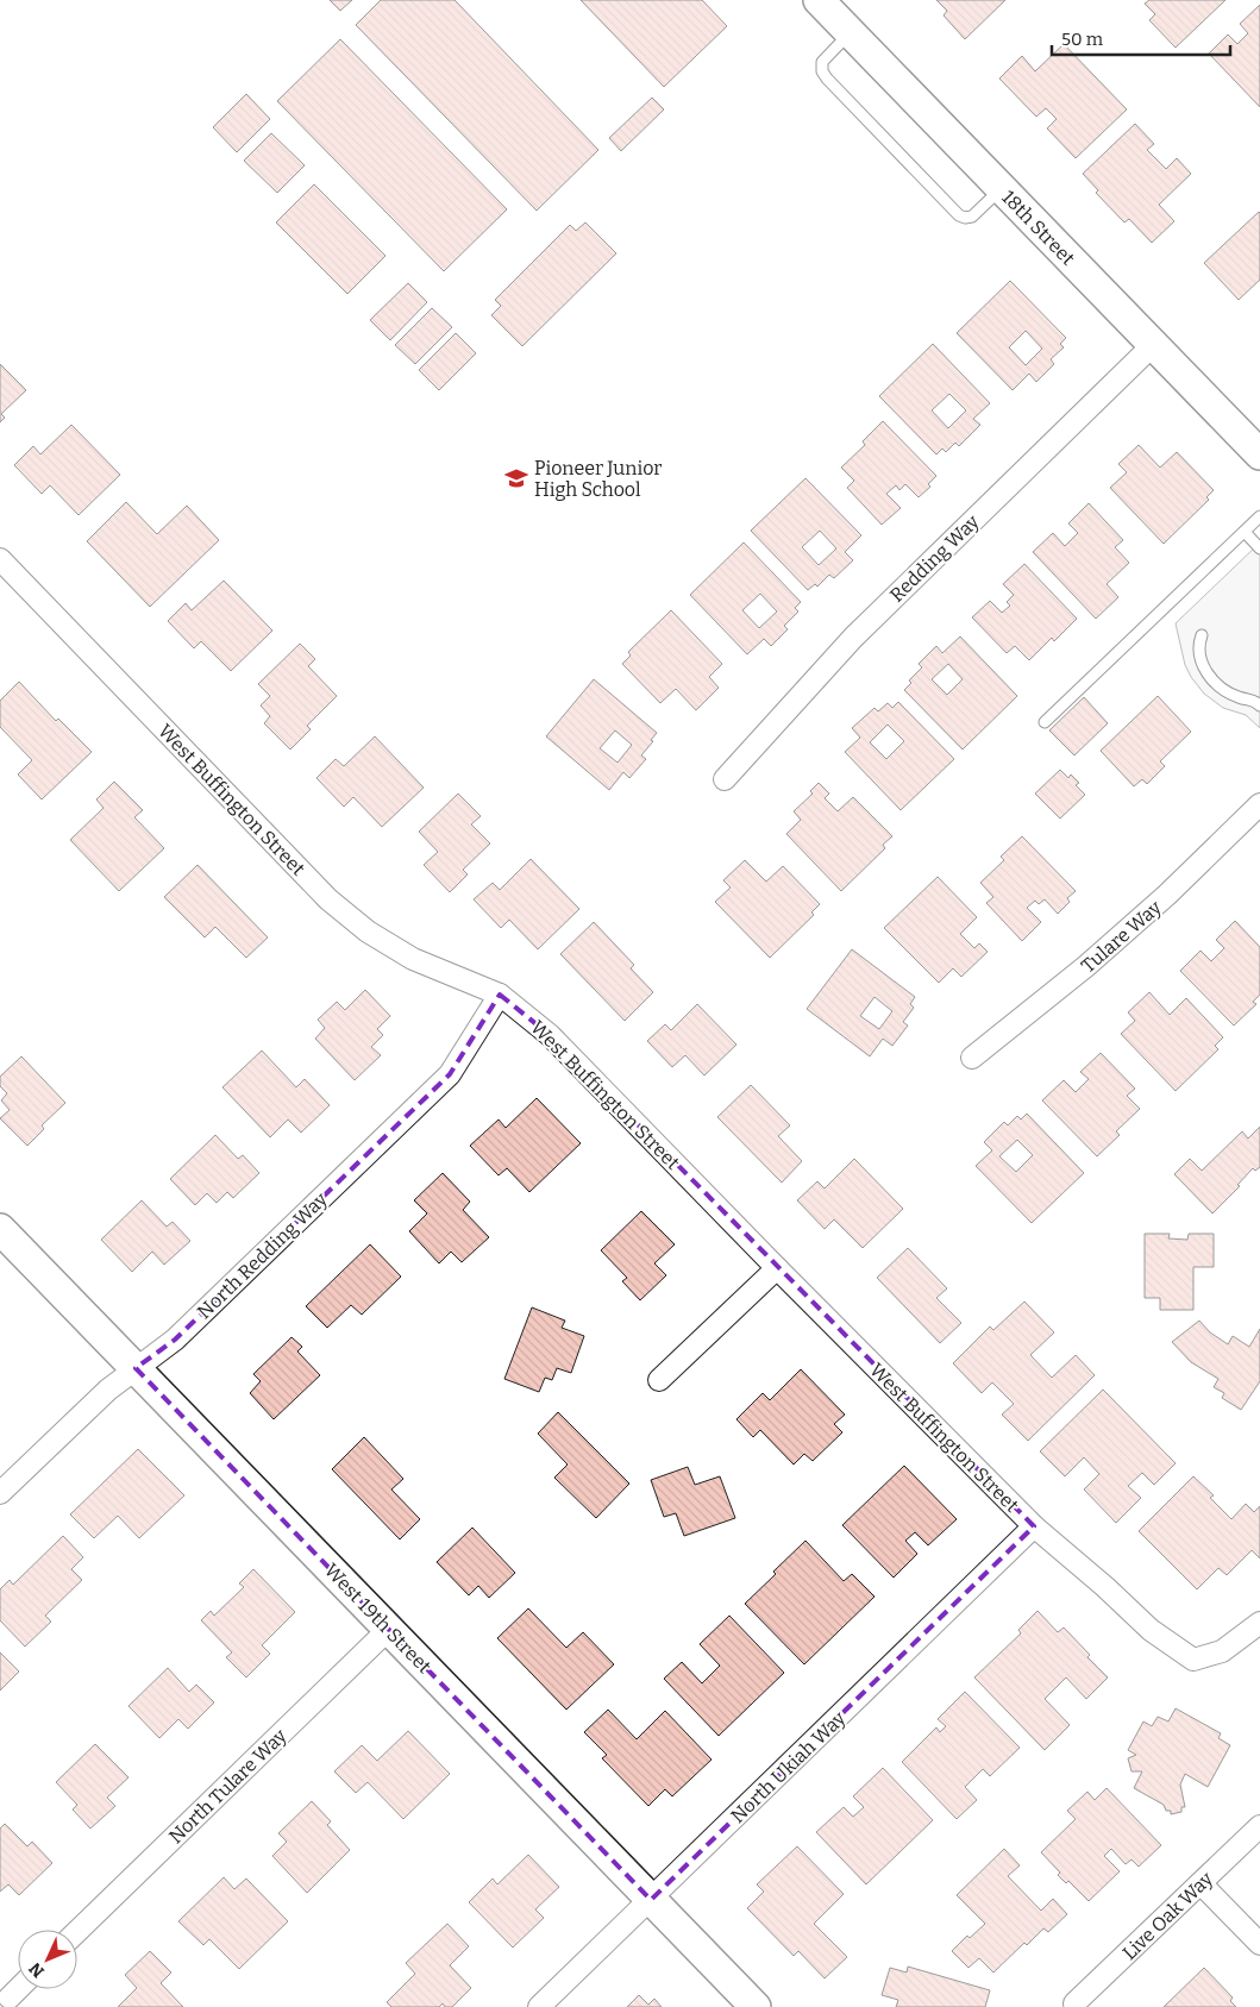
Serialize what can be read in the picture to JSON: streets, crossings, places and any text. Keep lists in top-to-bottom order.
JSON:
{
  "streets": {
    "main road": ["18th Street", "West 19th Street"],
    "street": [
      "Redding Way",
      "West Buffington Street",
      "Tulare Way",
      "North Redding Way",
      "North Ukiah Way",
      "North Tulare Way",
      "Live Oak Way"
    ]
  },
  "crossings": [
    ["18th Street", "Redding Way"],
    ["West Buffington Street", "North Redding Way"],
    ["West Buffington Street", "North Ukiah Way"],
    ["North Redding Way", "West 19th Street"],
    ["West 19th Street", "North Ukiah Way"],
    ["West 19th Street", "North Tulare Way"]
  ],
  "places": {
    "school or university": ["Pioneer Junior High School"]
  },
  "scale_bar": "50 m",
  "north": "bottom left"
}
